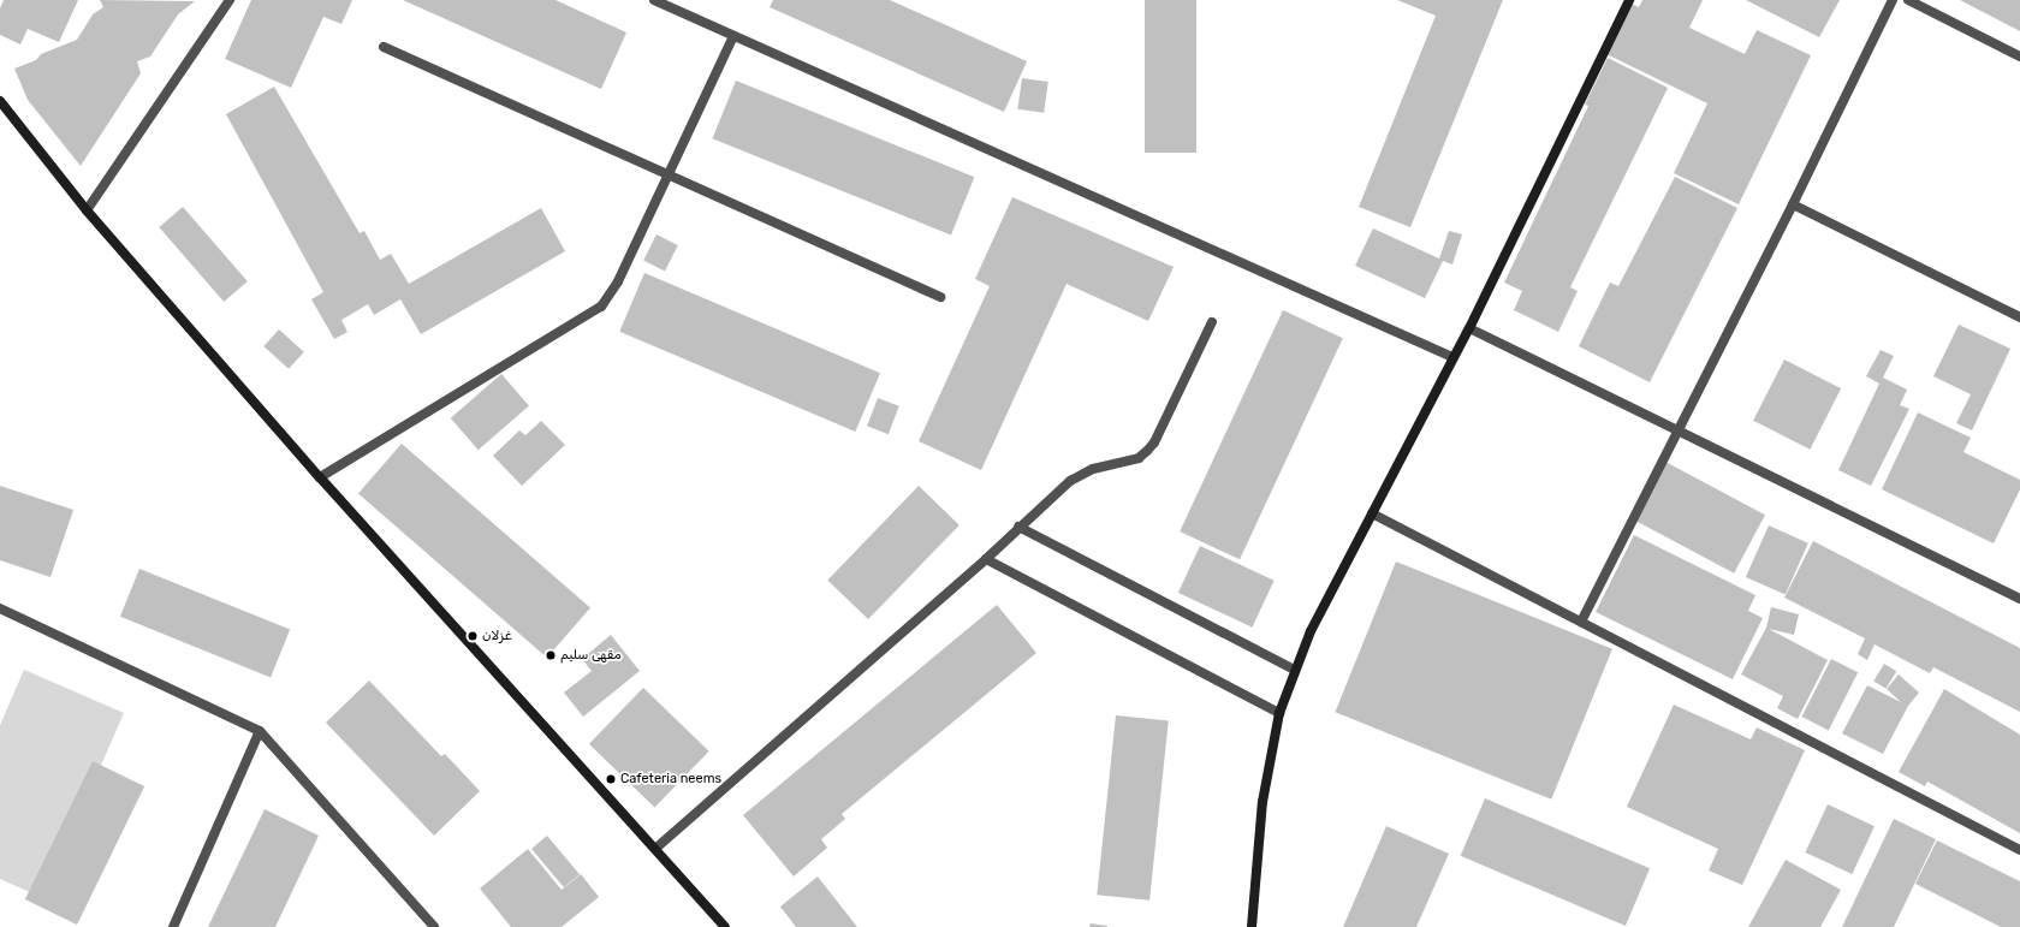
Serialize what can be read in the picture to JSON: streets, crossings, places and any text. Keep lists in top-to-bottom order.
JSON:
{
  "places": ["غزلان", "مقهى سليم", "Cafeteria neems"]
}
